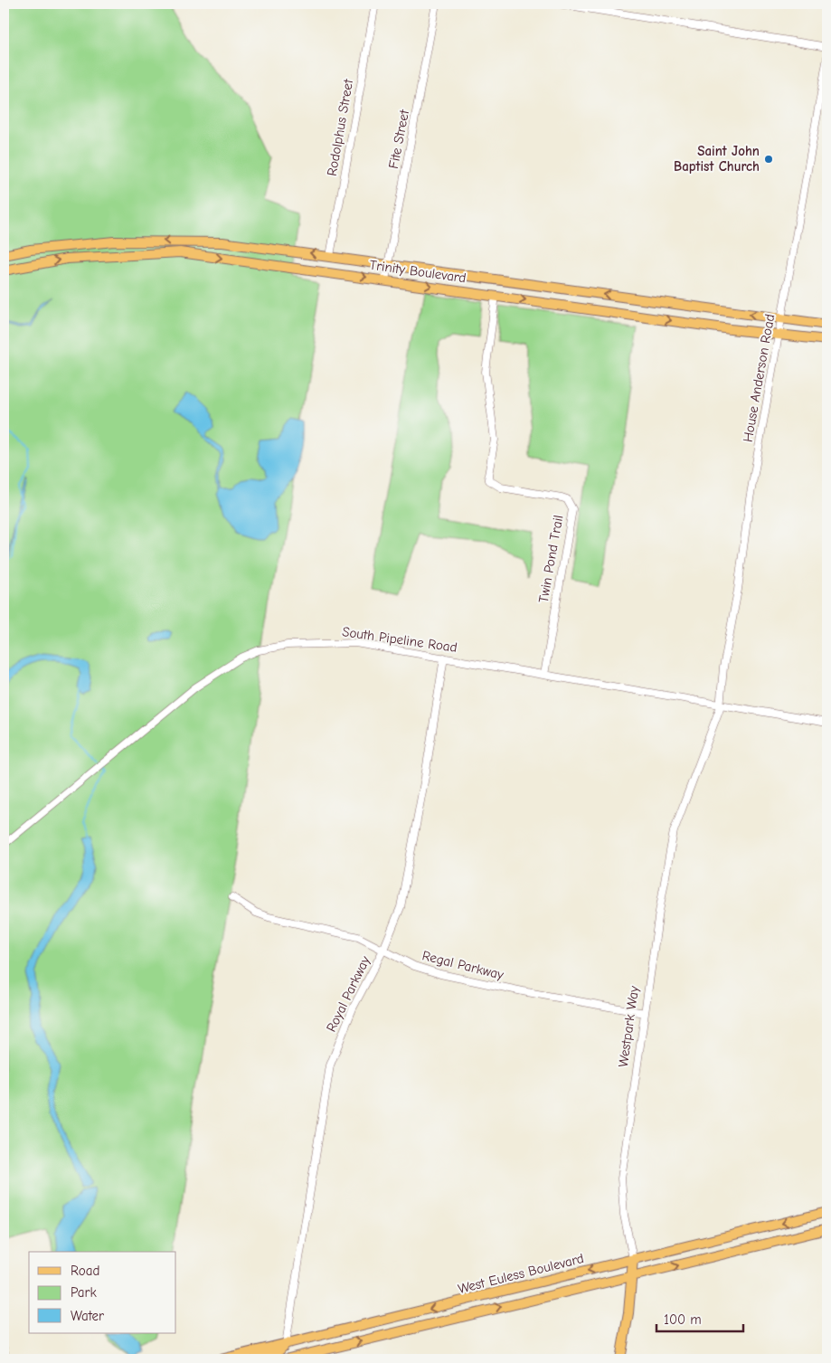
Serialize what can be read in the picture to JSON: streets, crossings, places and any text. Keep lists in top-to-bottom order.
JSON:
{
  "streets": {
    "main road": ["Trinity Boulevard", "Westpark Way", "West Euless Boulevard"],
    "street": [
      "Rodolphus Street",
      "Fite Street",
      "House Anderson Road",
      "Twin Pond Trail",
      "South Pipeline Road",
      "Regal Parkway",
      "Royal Parkway"
    ]
  },
  "crossings": [
    ["Rodolphus Street", "Trinity Boulevard"],
    ["Fite Street", "Trinity Boulevard"],
    ["Trinity Boulevard", "House Anderson Road"],
    ["Trinity Boulevard", "Twin Pond Trail"],
    ["House Anderson Road", "South Pipeline Road"],
    ["House Anderson Road", "Westpark Way"],
    ["Twin Pond Trail", "South Pipeline Road"],
    ["South Pipeline Road", "Royal Parkway"],
    ["South Pipeline Road", "Westpark Way"],
    ["Regal Parkway", "Royal Parkway"],
    ["Regal Parkway", "Westpark Way"],
    ["Royal Parkway", "West Euless Boulevard"],
    ["Westpark Way", "West Euless Boulevard"]
  ],
  "places": ["Saint John Baptist Church"],
  "legend": ["Road", "Park", "Water"],
  "scale_bar": "100 m"
}
